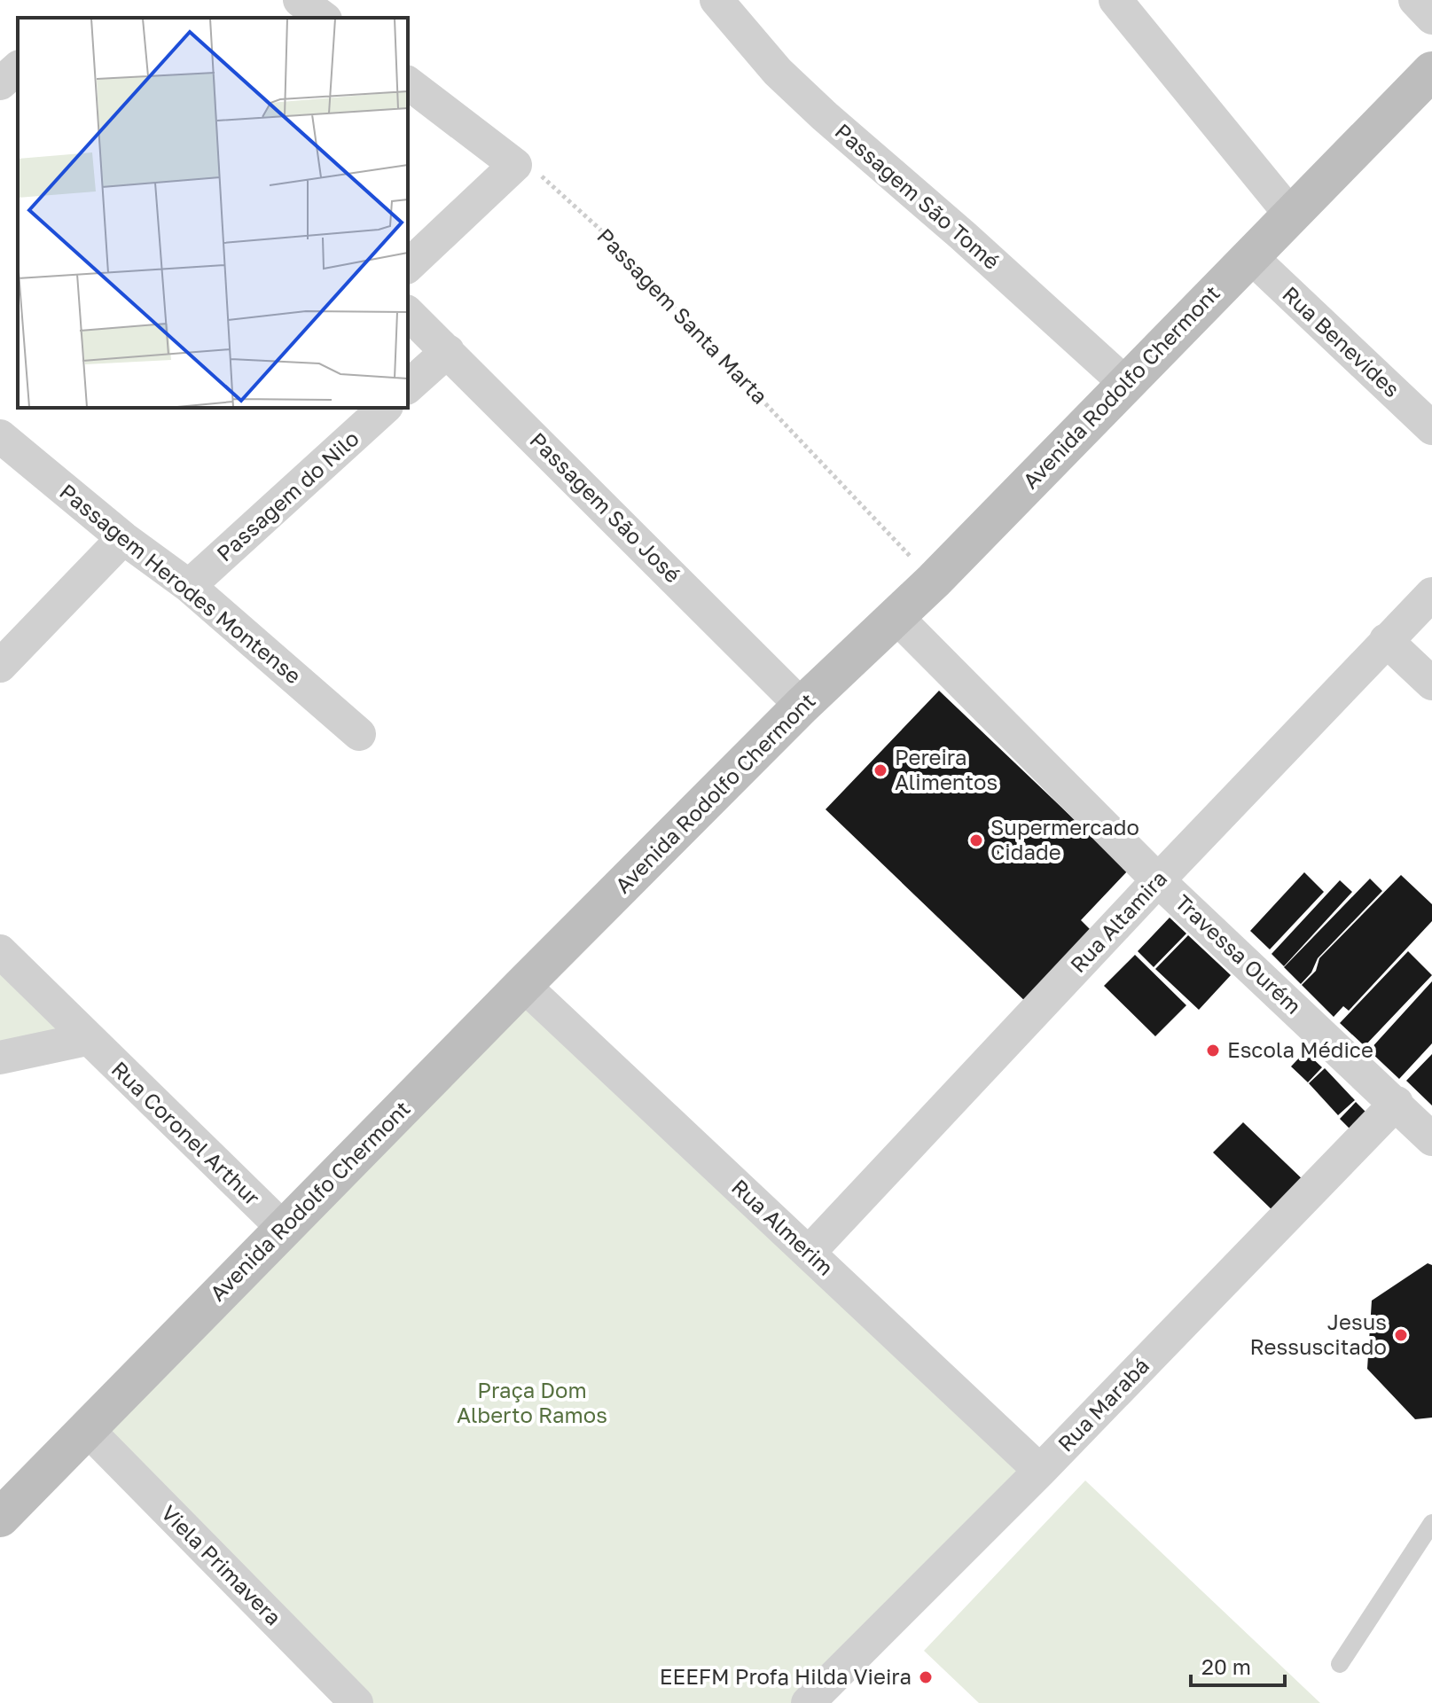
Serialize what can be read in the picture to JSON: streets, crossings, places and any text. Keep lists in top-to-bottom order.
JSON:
{
  "streets": {
    "main road": ["Avenida Rodolfo Chermont"],
    "street": [
      "Passagem São Tomé",
      "Rua Benevides",
      "Passagem do Nilo",
      "Passagem São José",
      "Passagem Herodes Montense",
      "Rua Altamira",
      "Travessa Ourém",
      "Rua Coronel Arthur",
      "Rua Almerim",
      "Rua Marabá",
      "Viela Primavera"
    ],
    "path": ["Passagem Santa Marta"]
  },
  "crossings": [
    ["Passagem São Tomé", "Avenida Rodolfo Chermont"],
    ["Passagem Santa Marta", "Avenida Rodolfo Chermont"],
    ["Rua Benevides", "Avenida Rodolfo Chermont"],
    ["Avenida Rodolfo Chermont", "Passagem São José"],
    ["Avenida Rodolfo Chermont", "Travessa Ourém"],
    ["Avenida Rodolfo Chermont", "Rua Coronel Arthur"],
    ["Avenida Rodolfo Chermont", "Rua Almerim"],
    ["Avenida Rodolfo Chermont", "Viela Primavera"],
    ["Passagem do Nilo", "Passagem Herodes Montense"],
    ["Rua Altamira", "Travessa Ourém"],
    ["Rua Altamira", "Rua Almerim"],
    ["Travessa Ourém", "Rua Marabá"],
    ["Rua Almerim", "Rua Marabá"]
  ],
  "parks": ["Praça Dom Alberto Ramos"],
  "places": [
    "Pereira Alimentos",
    "Supermercado Cidade",
    "Escola Médice",
    "Jesus Ressuscitado",
    "EEEFM Profª Hilda Vieira"
  ],
  "scale_bar": "20 m"
}
